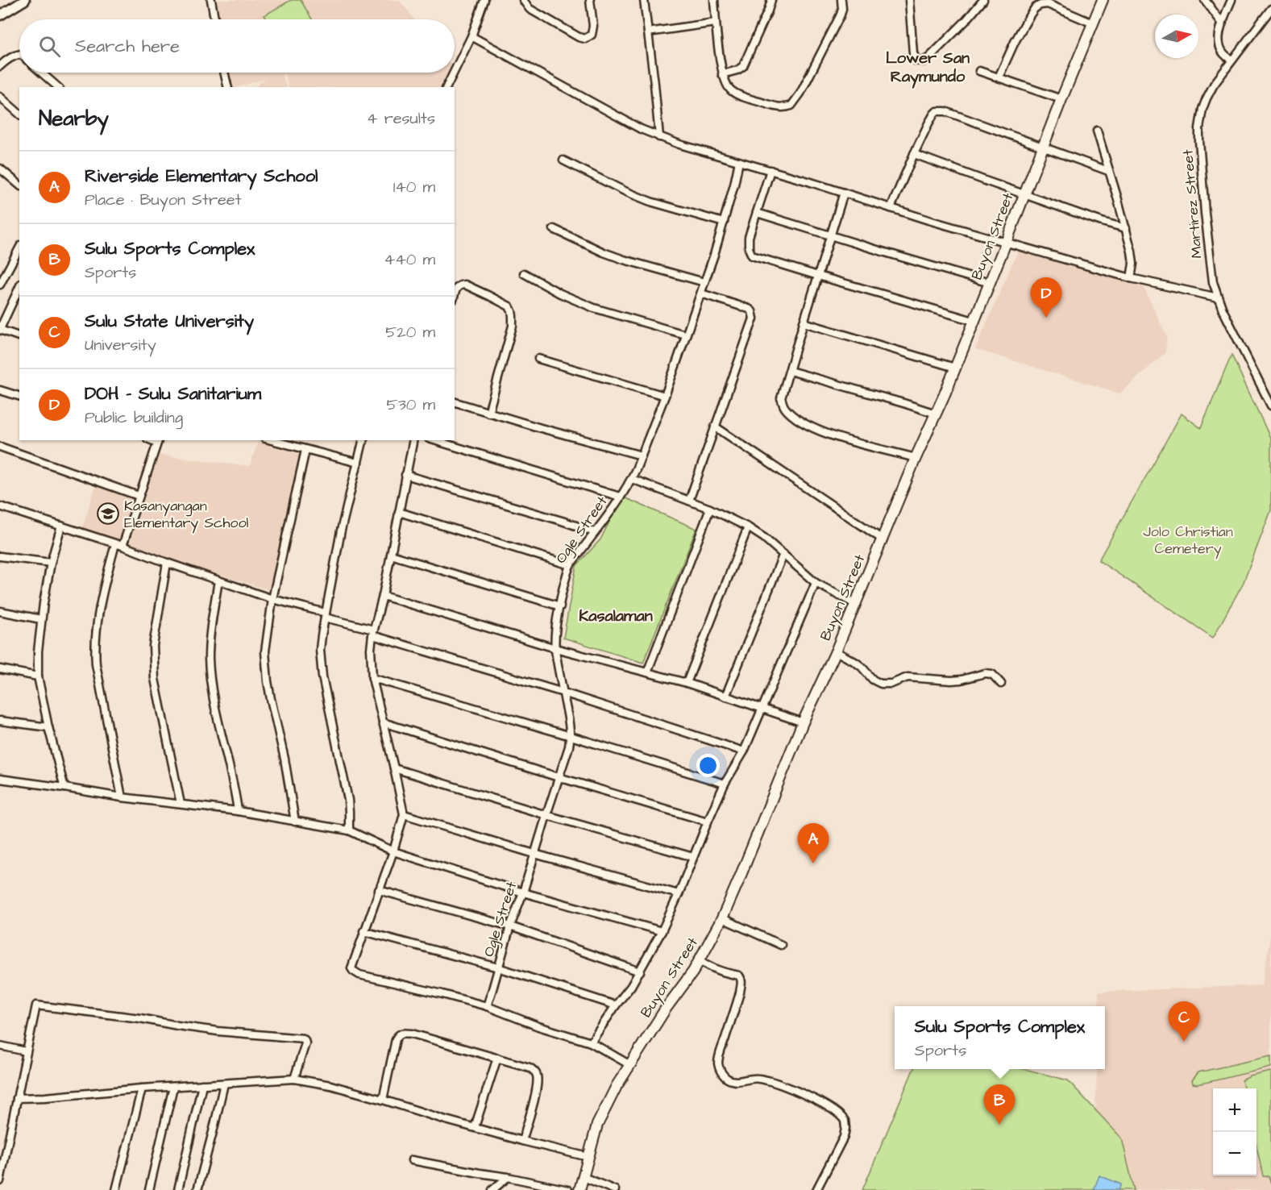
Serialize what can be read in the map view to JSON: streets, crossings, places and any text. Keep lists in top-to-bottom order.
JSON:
{
  "streets": {
    "main road": ["Buyon Street"],
    "street": ["Martirez Street", "Ogle Street"]
  },
  "districts": ["Lower San Raymundo", "Kasalaman"],
  "parks": ["Jolo Christian Cemetery"],
  "places": {
    "school or university": ["Kasanyangan Elementary School"]
  },
  "north": "right",
  "page": {
    "search": "Search here",
    "heading": ["Nearby", "4 results"],
    "list": [
      {
        "mark": "A",
        "name": "Riverside Elementary School",
        "note": "Place · Buyon Street",
        "value": "140 m"
      },
      {
        "mark": "B",
        "name": "Sulu Sports Complex",
        "note": "Sports",
        "value": "440 m"
      },
      {
        "mark": "C",
        "name": "Sulu State University",
        "note": "University",
        "value": "520 m"
      },
      {
        "mark": "D",
        "name": "DOH - Sulu Sanitarium",
        "note": "Public building",
        "value": "530 m"
      }
    ],
    "pins": [
      "D",
      "A",
      "C",
      "B"
    ],
    "popup": ["Sulu Sports Complex", "Sports"],
    "map_buttons": ["+", "−"]
  }
}
